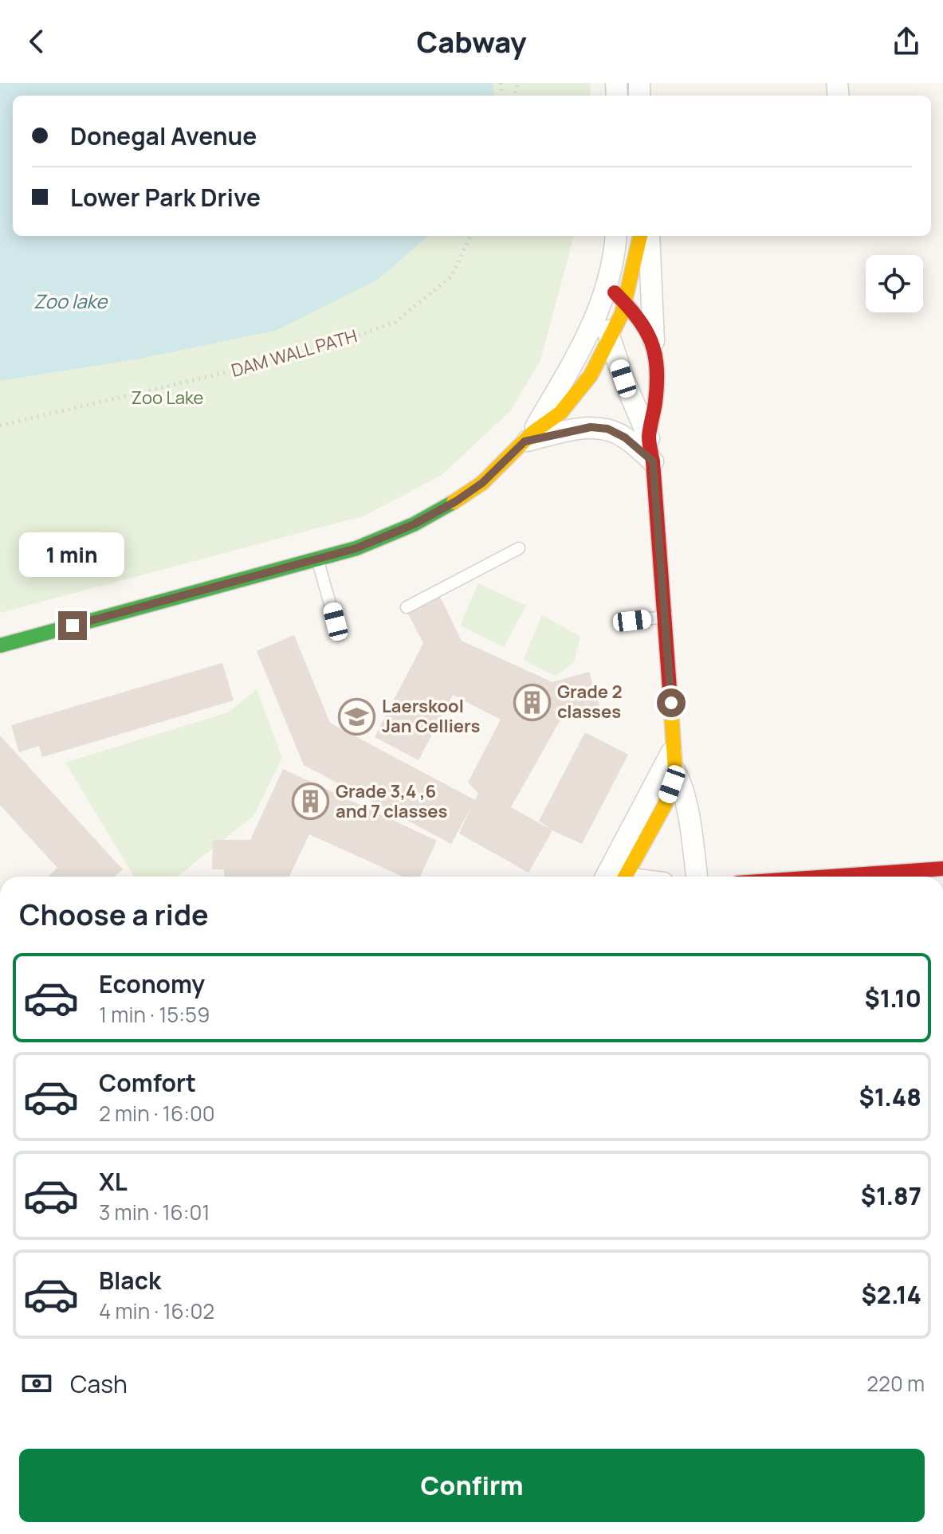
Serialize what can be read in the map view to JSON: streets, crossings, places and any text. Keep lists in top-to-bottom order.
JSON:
{
  "streets": {
    "path": ["DAM WALL PATH"]
  },
  "water": ["Zoo lake"],
  "parks": ["Zoo Lake"],
  "places": {
    "building": ["Grade 2 classes", "Grade 3,4 ,6 and 7 classes"],
    "school or university": ["Laerskool Jan Celliers"]
  },
  "page": {
    "header": "Cabway",
    "banner": ["Donegal Avenue", "Lower Park Drive"],
    "bubble": "1 min",
    "heading": "Choose a ride",
    "list": [
      {
        "name": "Economy",
        "note": "1 min · 15:59",
        "value": "$1.10"
      },
      {
        "name": "Comfort",
        "note": "2 min · 16:00",
        "value": "$1.48"
      },
      {
        "name": "XL",
        "note": "3 min · 16:01",
        "value": "$1.87"
      },
      {
        "name": "Black",
        "note": "4 min · 16:02",
        "value": "$2.14"
      }
    ],
    "pay": ["Cash", "220 m"],
    "buttons": "Confirm"
  }
}
